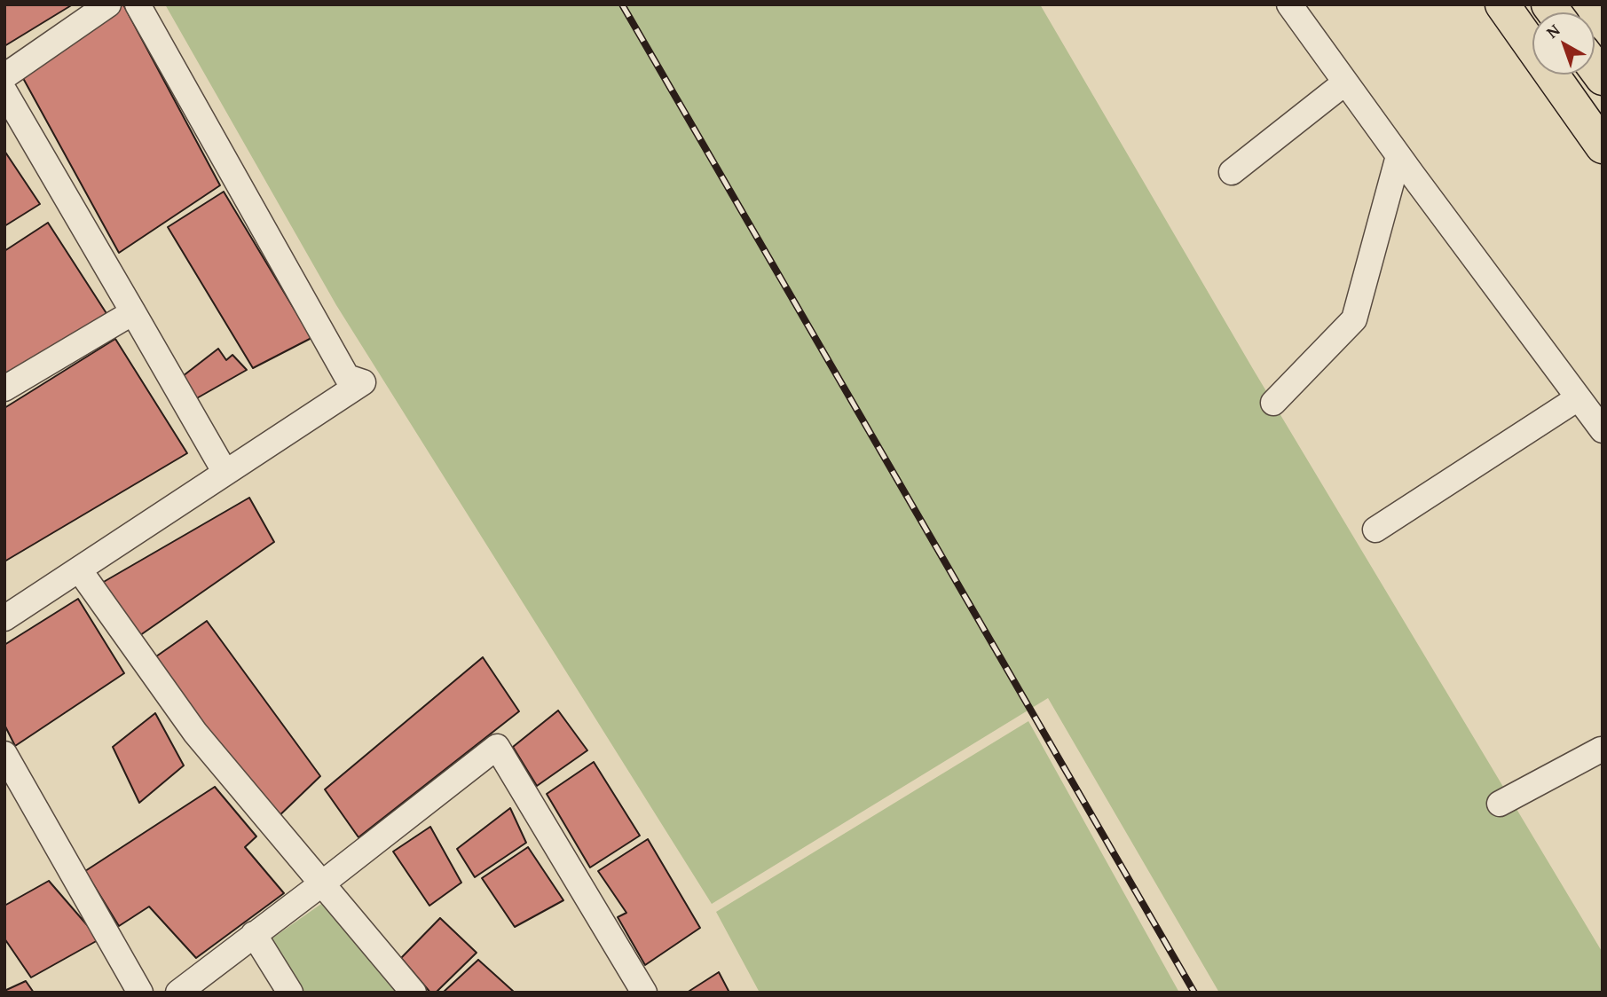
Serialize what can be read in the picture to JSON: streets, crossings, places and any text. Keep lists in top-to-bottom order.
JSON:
{
  "north": "top left"
}
